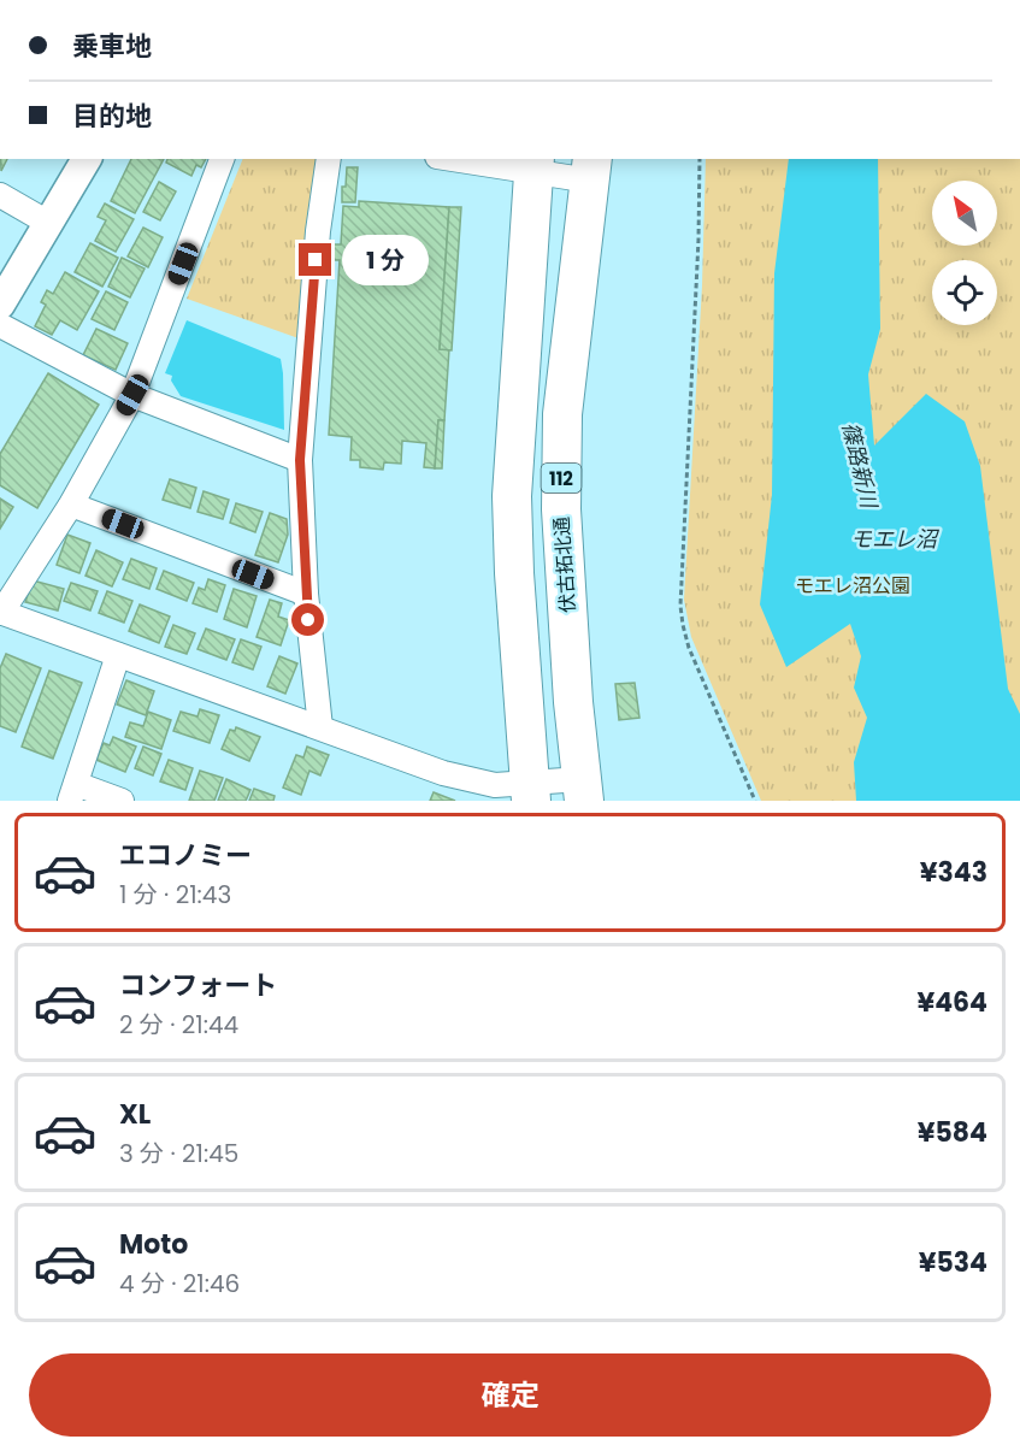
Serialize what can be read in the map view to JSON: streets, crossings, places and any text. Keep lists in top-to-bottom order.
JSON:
{
  "streets": {
    "main road": ["112", "伏古拓北通"]
  },
  "water": ["篠路新川", "モエレ沼"],
  "parks": ["モエレ沼公園"],
  "north": "top left",
  "page": {
    "banner": ["乗車地", "目的地"],
    "bubble": "1 分",
    "list": [
      {
        "name": "エコノミー",
        "note": "1 分 · 21:43",
        "value": "¥343"
      },
      {
        "name": "コンフォート",
        "note": "2 分 · 21:44",
        "value": "¥464"
      },
      {
        "name": "XL",
        "note": "3 分 · 21:45",
        "value": "¥584"
      },
      {
        "name": "Moto",
        "note": "4 分 · 21:46",
        "value": "¥534"
      }
    ],
    "buttons": "確定"
  }
}
